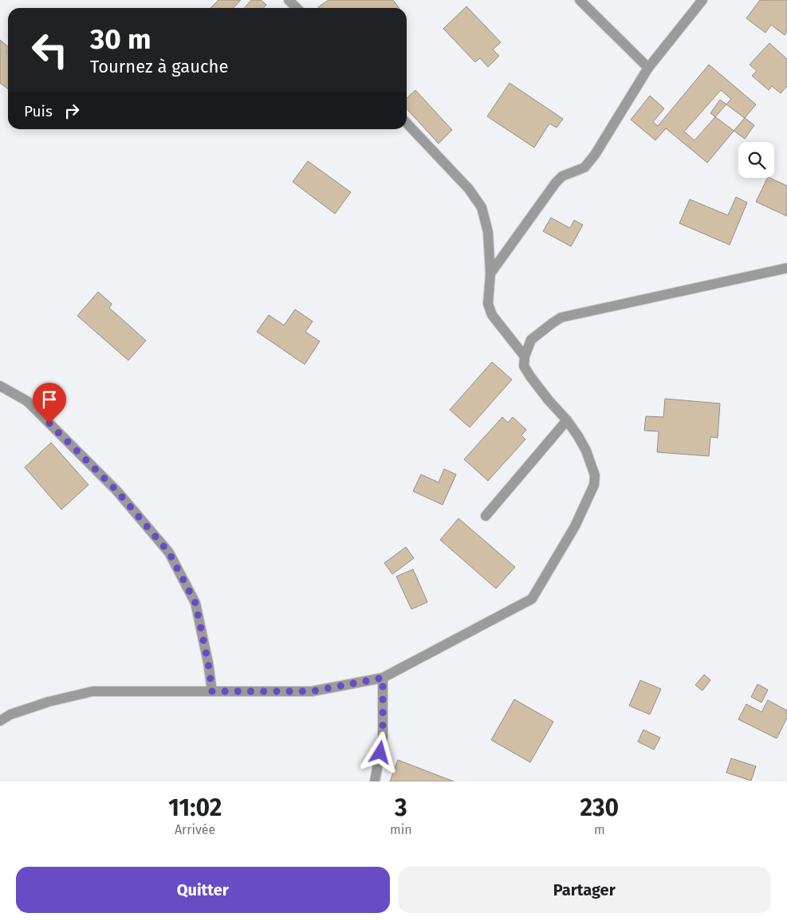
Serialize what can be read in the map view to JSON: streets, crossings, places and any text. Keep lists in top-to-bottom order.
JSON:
{
  "page": {
    "turn": ["30 m", "Tournez à gauche"],
    "then": "Puis",
    "eta": [
      "11:02",
      "Arrivée",
      "3",
      "min",
      "230",
      "m"
    ],
    "buttons": ["Quitter", "Partager"]
  }
}
